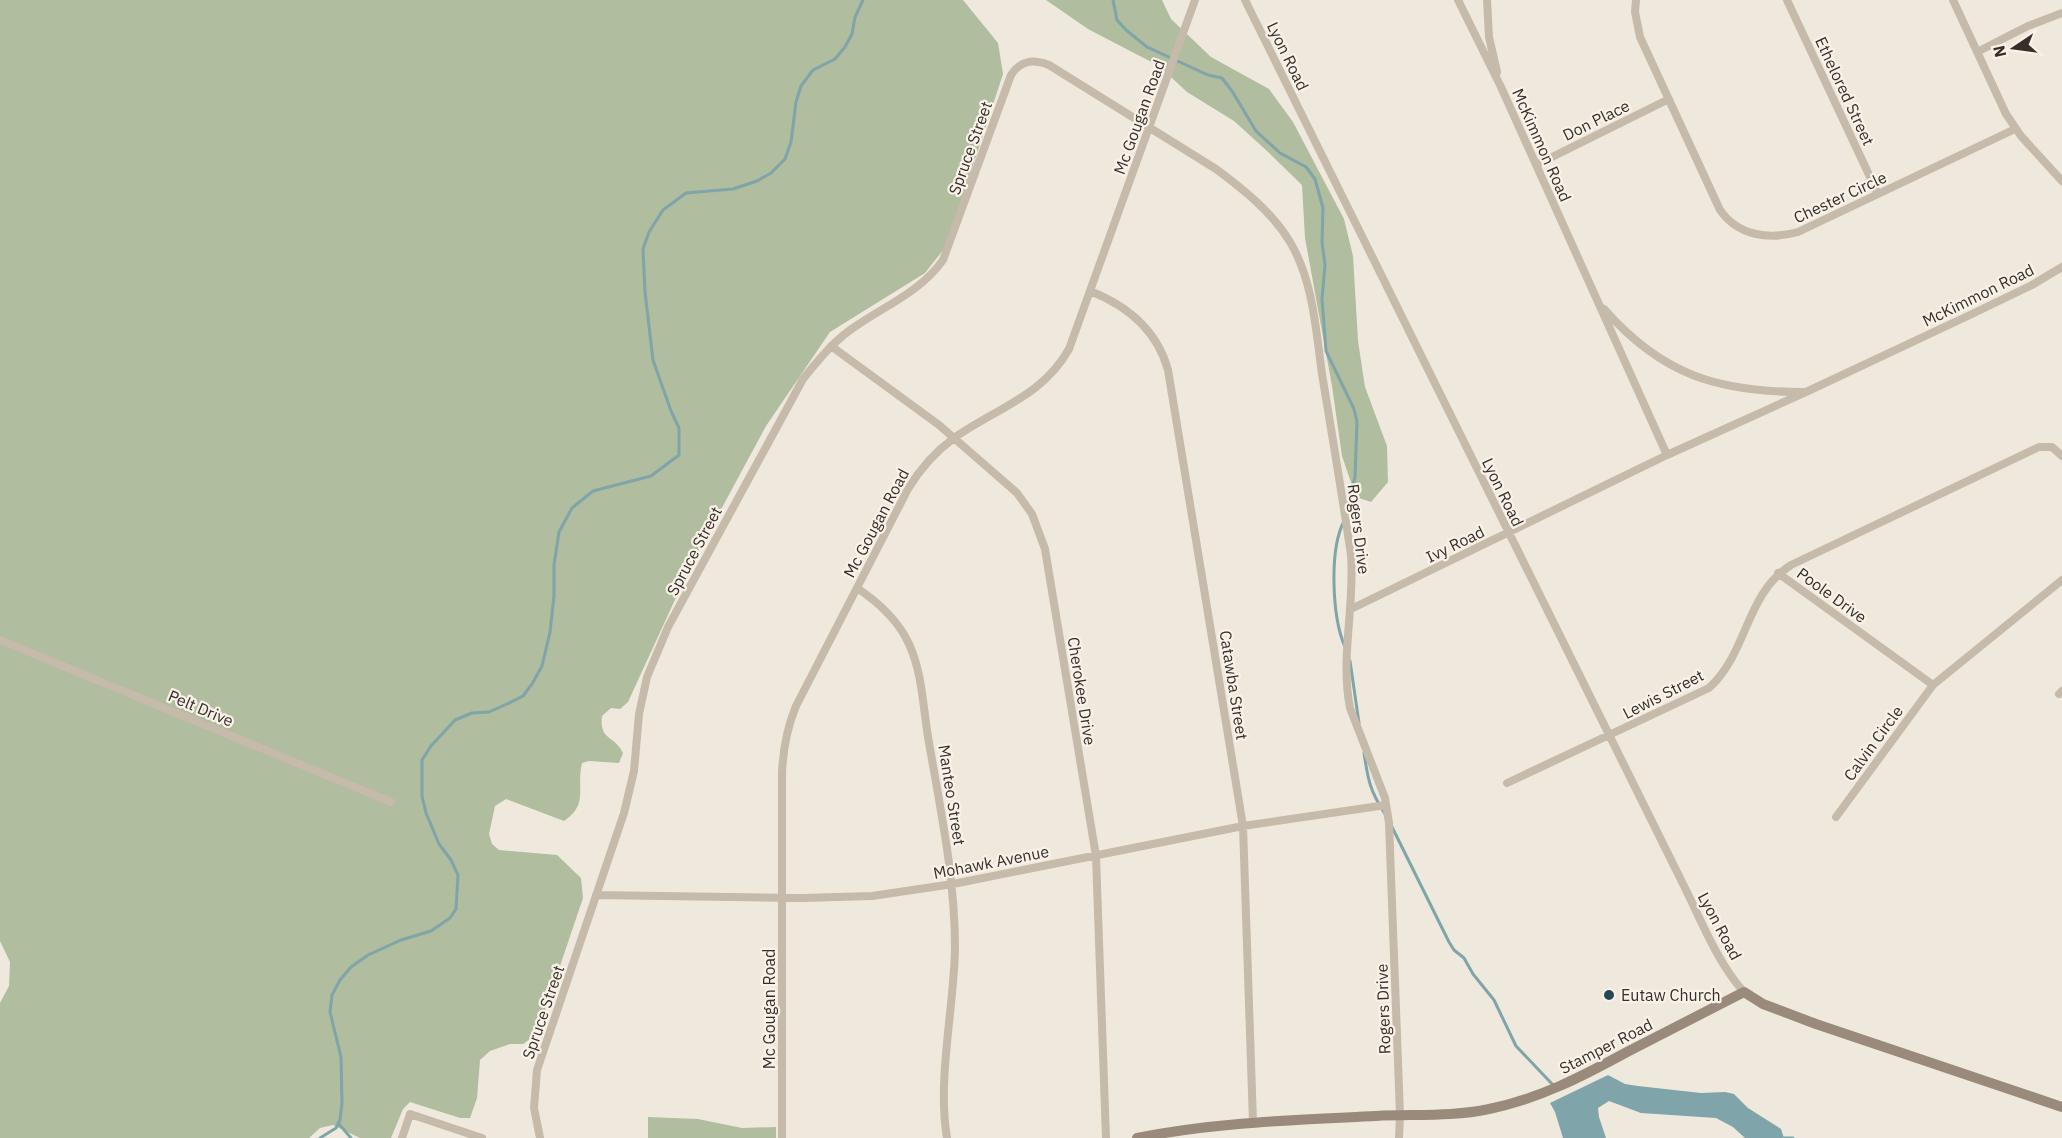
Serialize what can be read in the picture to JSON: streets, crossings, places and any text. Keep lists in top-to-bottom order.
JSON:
{
  "streets": {
    "street": [
      "Lyon Road",
      "Ethelored Street",
      "Mc Gougan Road",
      "Don Place",
      "McKimmon Road",
      "Spruce Street",
      "Chester Circle",
      "Rogers Drive",
      "Ivy Road",
      "Poole Drive",
      "Catawba Street",
      "Cherokee Drive",
      "Lewis Street",
      "Pelt Drive",
      "Calvin Circle",
      "Manteo Street",
      "Mohawk Avenue",
      "Stamper Road"
    ]
  },
  "crossings": [
    ["Lyon Road", "Ivy Road"],
    ["Lyon Road", "Lewis Street"],
    ["Lyon Road", "Stamper Road"],
    ["Ethelored Street", "Chester Circle"],
    ["Mc Gougan Road", "Rogers Drive"],
    ["Mc Gougan Road", "Catawba Street"],
    ["Mc Gougan Road", "Cherokee Drive"],
    ["Mc Gougan Road", "Manteo Street"],
    ["Mc Gougan Road", "Mohawk Avenue"],
    ["Don Place", "McKimmon Road"],
    ["Don Place", "Chester Circle"],
    ["McKimmon Road", "Ivy Road"],
    ["Spruce Street", "Rogers Drive"],
    ["Spruce Street", "Cherokee Drive"],
    ["Spruce Street", "Mohawk Avenue"],
    ["Rogers Drive", "Ivy Road"],
    ["Rogers Drive", "Mohawk Avenue"],
    ["Rogers Drive", "Stamper Road"],
    ["Poole Drive", "Lewis Street"],
    ["Poole Drive", "Calvin Circle"],
    ["Catawba Street", "Mohawk Avenue"],
    ["Catawba Street", "Stamper Road"],
    ["Cherokee Drive", "Mohawk Avenue"],
    ["Manteo Street", "Mohawk Avenue"]
  ],
  "places": ["Eutaw Church"],
  "north": "left"
}
